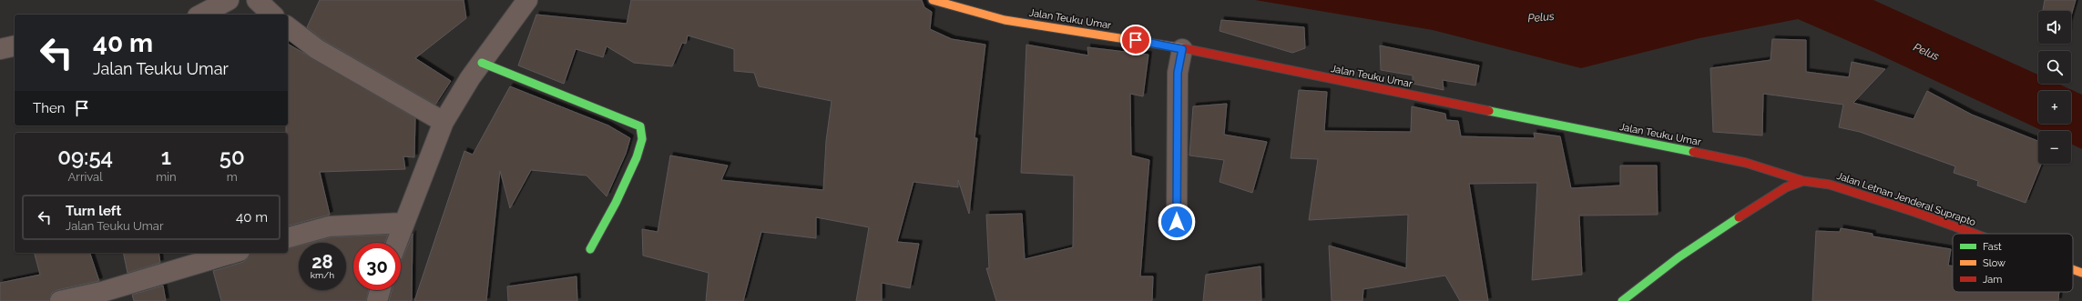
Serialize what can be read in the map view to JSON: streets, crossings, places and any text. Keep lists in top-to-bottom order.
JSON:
{
  "streets": {
    "main road": ["Jalan Teuku Umar", "Jalan Letnan Jenderal Suprapto"]
  },
  "crossings": [
    ["Jalan Teuku Umar", "Jalan Letnan Jenderal Suprapto"]
  ],
  "water": ["Pelus"],
  "legend": ["Fast", "Slow", "Jam"],
  "page": {
    "map_buttons": ["+", "−"],
    "turn": ["40 m", "Jalan Teuku Umar"],
    "then": "Then",
    "eta": [
      "09:54",
      "Arrival",
      "1",
      "min",
      "50",
      "m"
    ],
    "list": [
      {
        "name": "Turn left",
        "note": "Jalan Teuku Umar",
        "value": "40 m"
      }
    ],
    "speed": "28 km/h",
    "limit": "30"
  }
}
